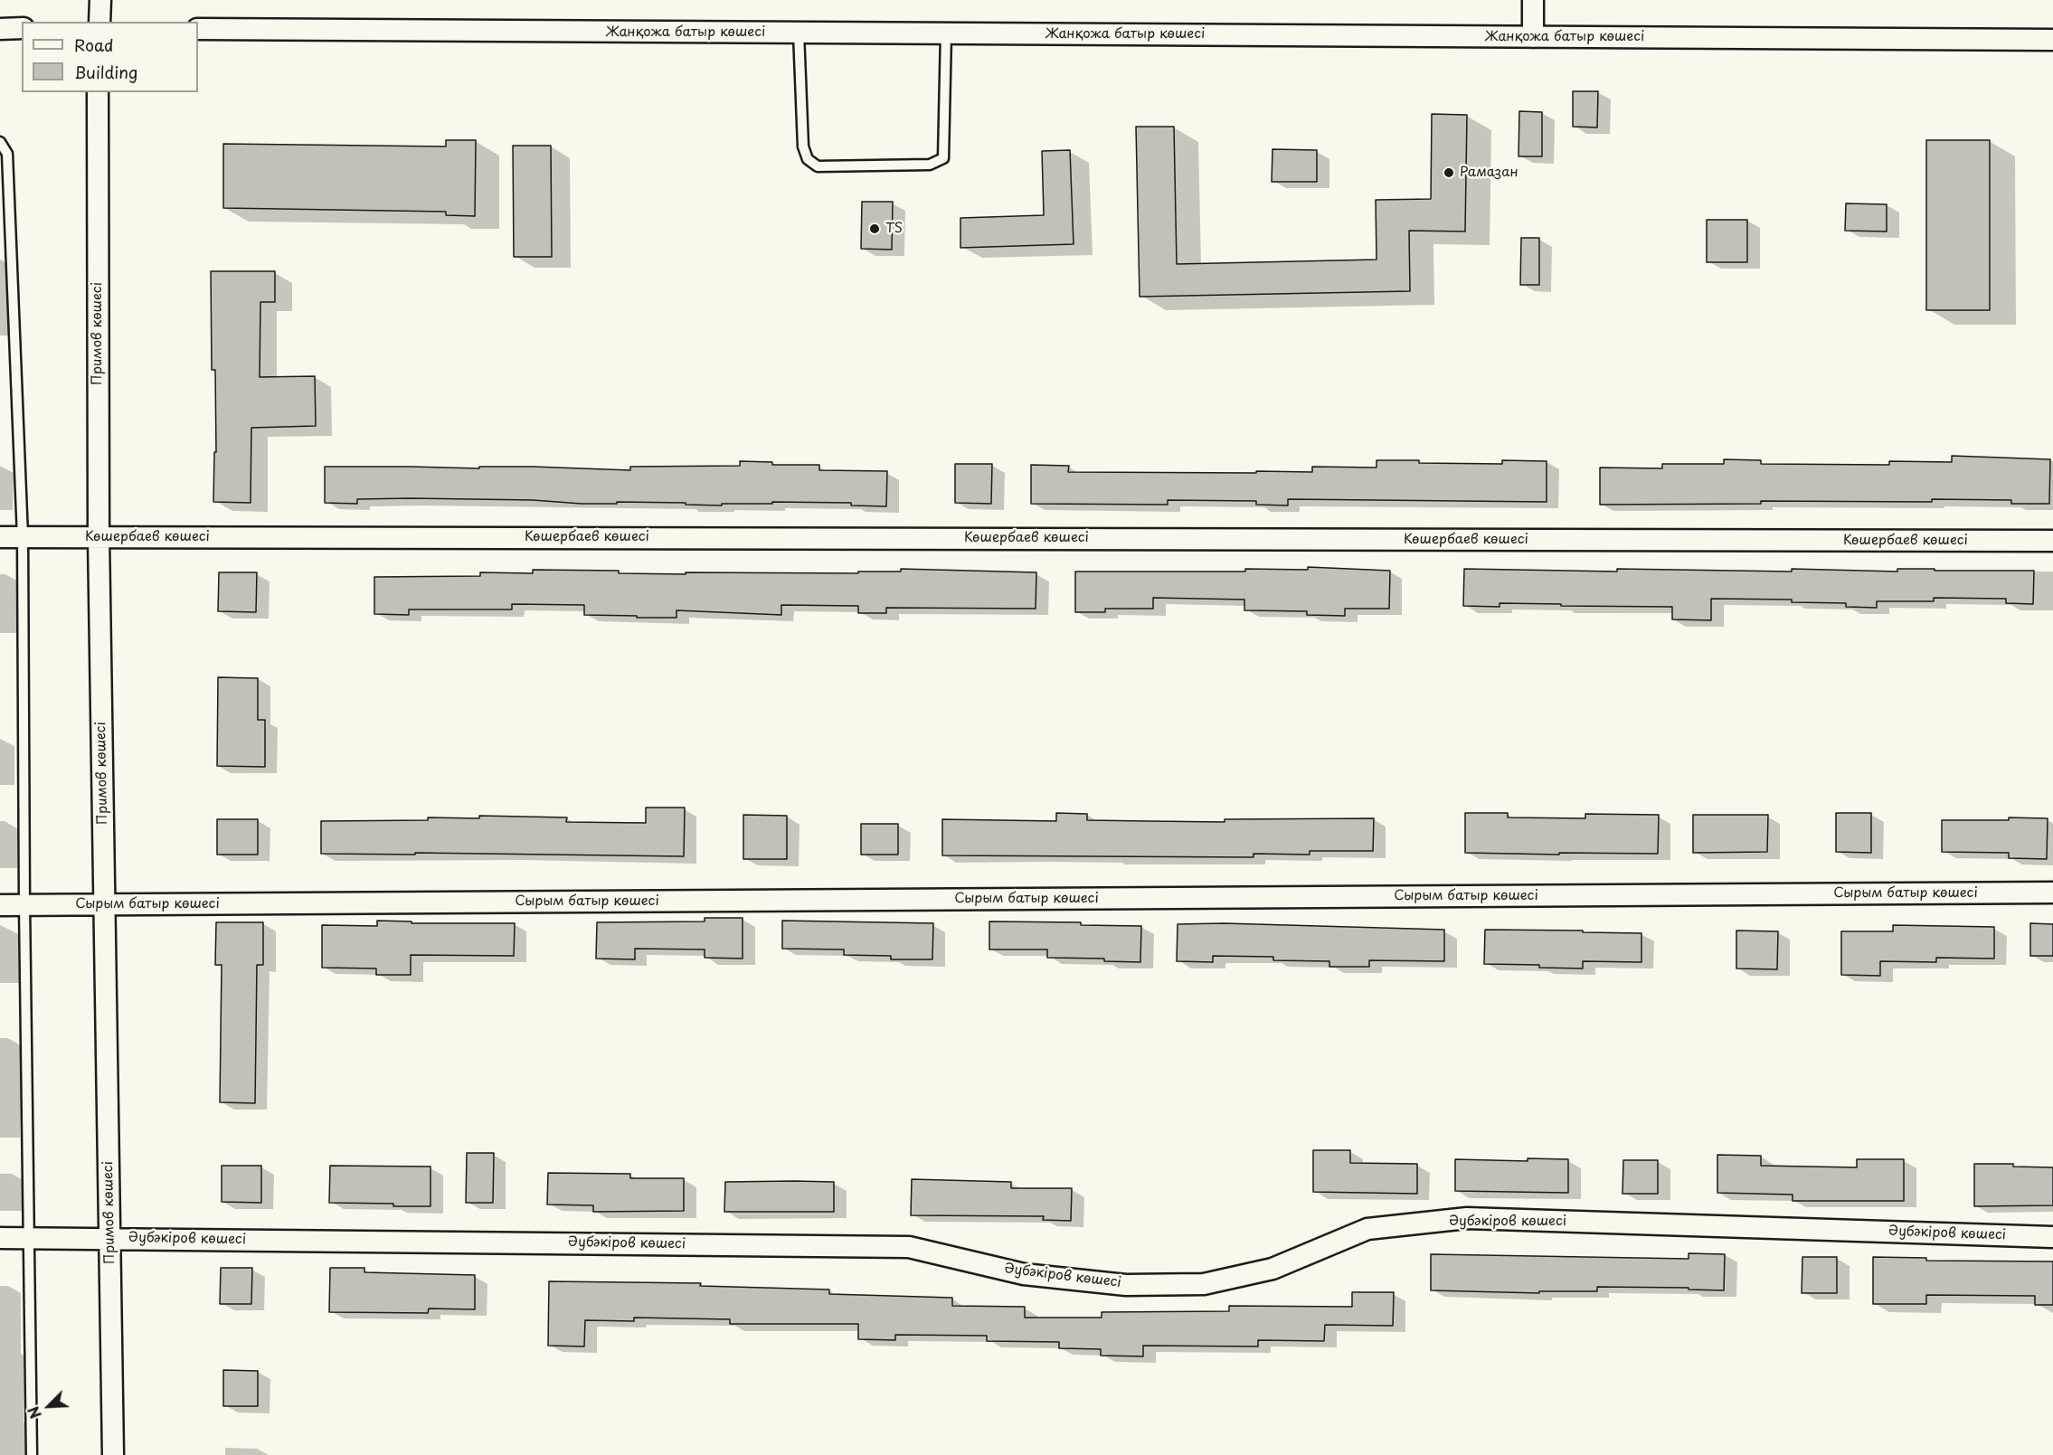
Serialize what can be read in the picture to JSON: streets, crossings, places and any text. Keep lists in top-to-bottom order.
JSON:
{
  "streets": {
    "street": [
      "Жанқожа батыр көшесі",
      "Примов көшесі",
      "Көшербаев көшесі",
      "Сырым батыр көшесі",
      "Әубәкіров көшесі"
    ]
  },
  "crossings": [
    ["Примов көшесі", "Көшербаев көшесі"],
    ["Примов көшесі", "Сырым батыр көшесі"],
    ["Примов көшесі", "Әубәкіров көшесі"]
  ],
  "places": ["Рамазан", "TS"],
  "legend": ["Road", "Building"],
  "north": "bottom left"
}
